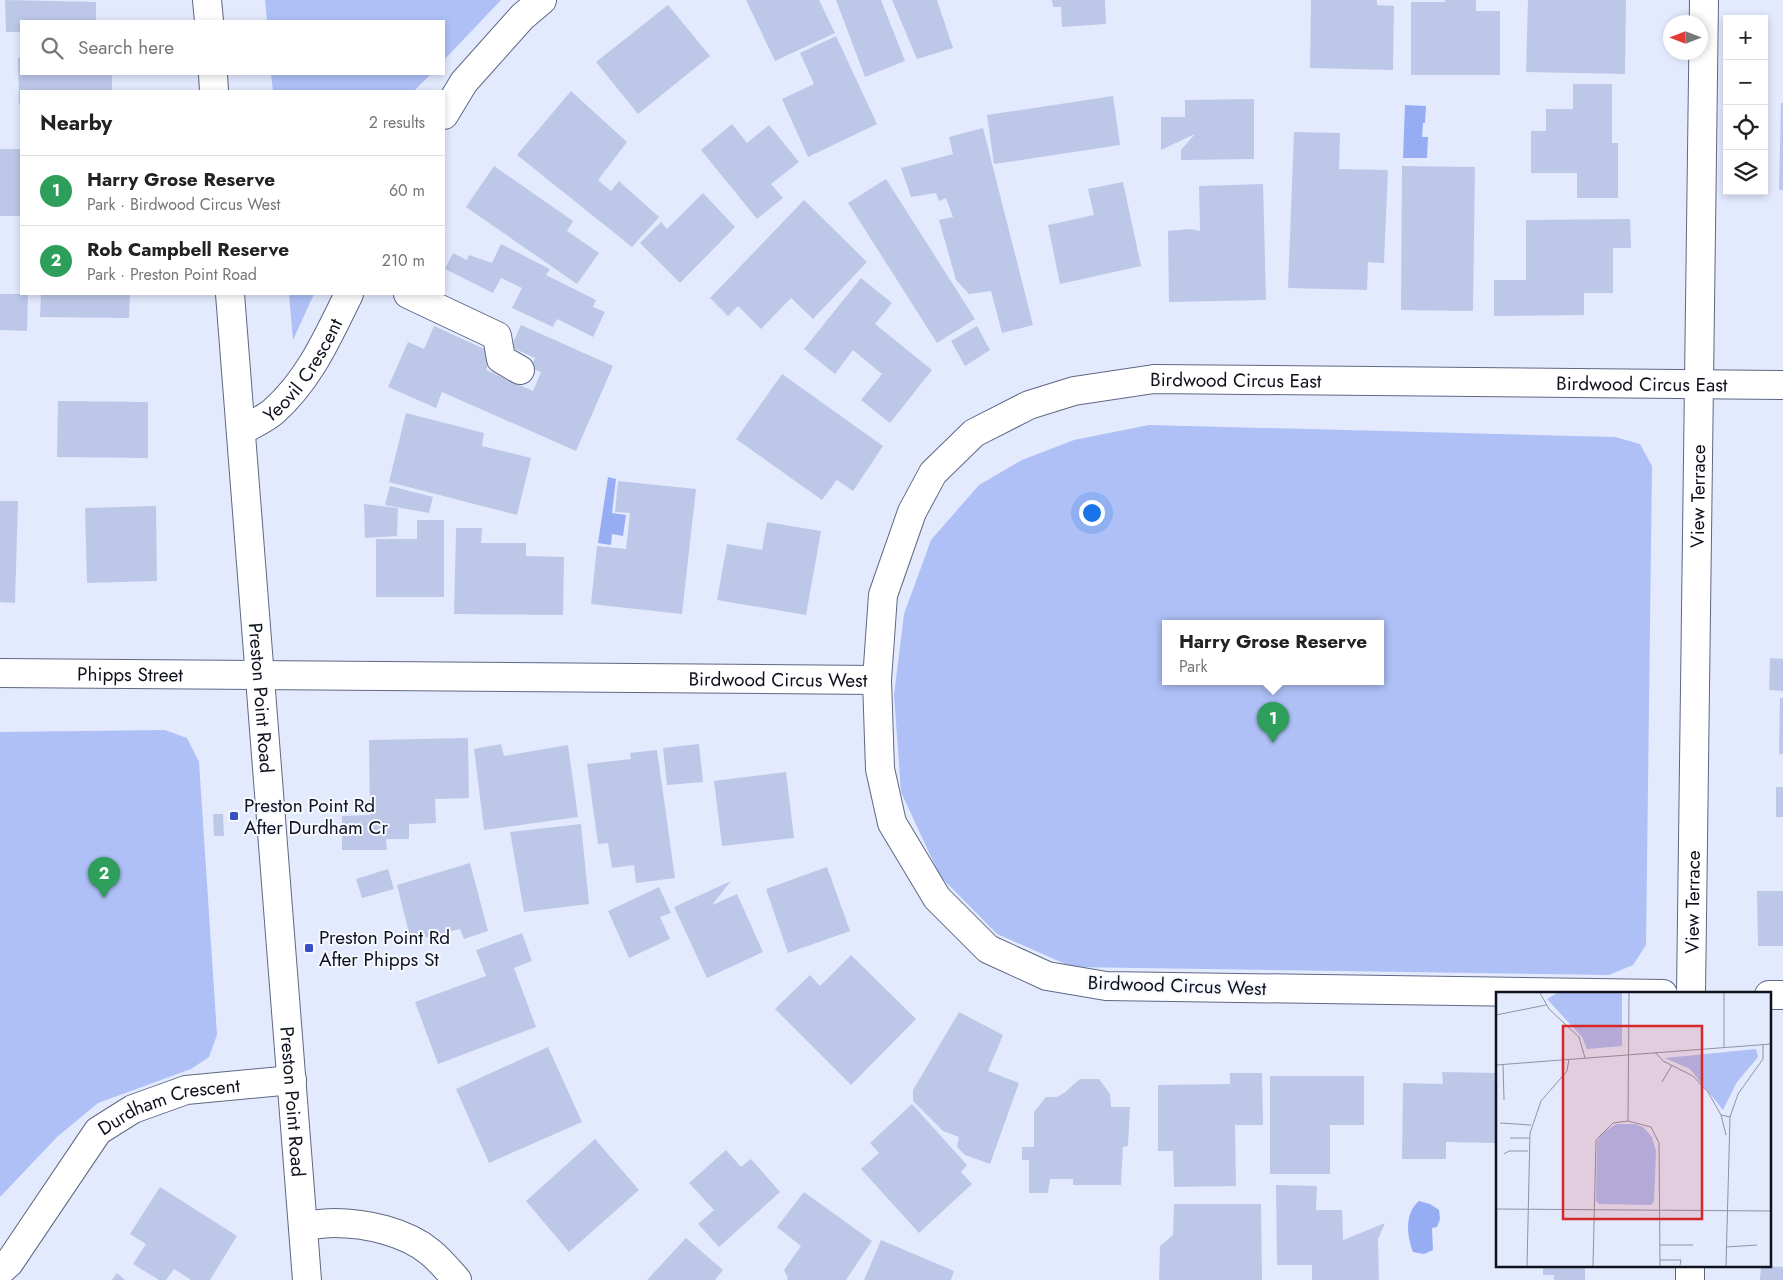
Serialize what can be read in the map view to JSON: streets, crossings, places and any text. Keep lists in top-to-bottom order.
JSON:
{
  "streets": {
    "street": [
      "Yeovil Crescent",
      "Birdwood Circus East",
      "View Terrace",
      "Phipps Street",
      "Birdwood Circus West",
      "Preston Point Road",
      "Durdham Crescent"
    ]
  },
  "crossings": [
    ["Yeovil Crescent", "Preston Point Road"],
    ["Birdwood Circus East", "View Terrace"],
    ["Birdwood Circus East", "Birdwood Circus West"],
    ["Phipps Street", "Birdwood Circus West"],
    ["Phipps Street", "Preston Point Road"],
    ["Birdwood Circus West", "Preston Point Road"],
    ["Preston Point Road", "Durdham Crescent"]
  ],
  "places": {
    "transit": ["Preston Point Rd After Durdham Cr", "Preston Point Rd After Phipps St"]
  },
  "north": "left",
  "page": {
    "map_buttons": ["+", "−"],
    "search": "Search here",
    "heading": ["Nearby", "2 results"],
    "list": [
      {
        "mark": "1",
        "name": "Harry Grose Reserve",
        "note": "Park · Birdwood Circus West",
        "value": "60 m"
      },
      {
        "mark": "2",
        "name": "Rob Campbell Reserve",
        "note": "Park · Preston Point Road",
        "value": "210 m"
      }
    ],
    "popup": ["Harry Grose Reserve", "Park"],
    "pins": ["1", "2"]
  }
}
